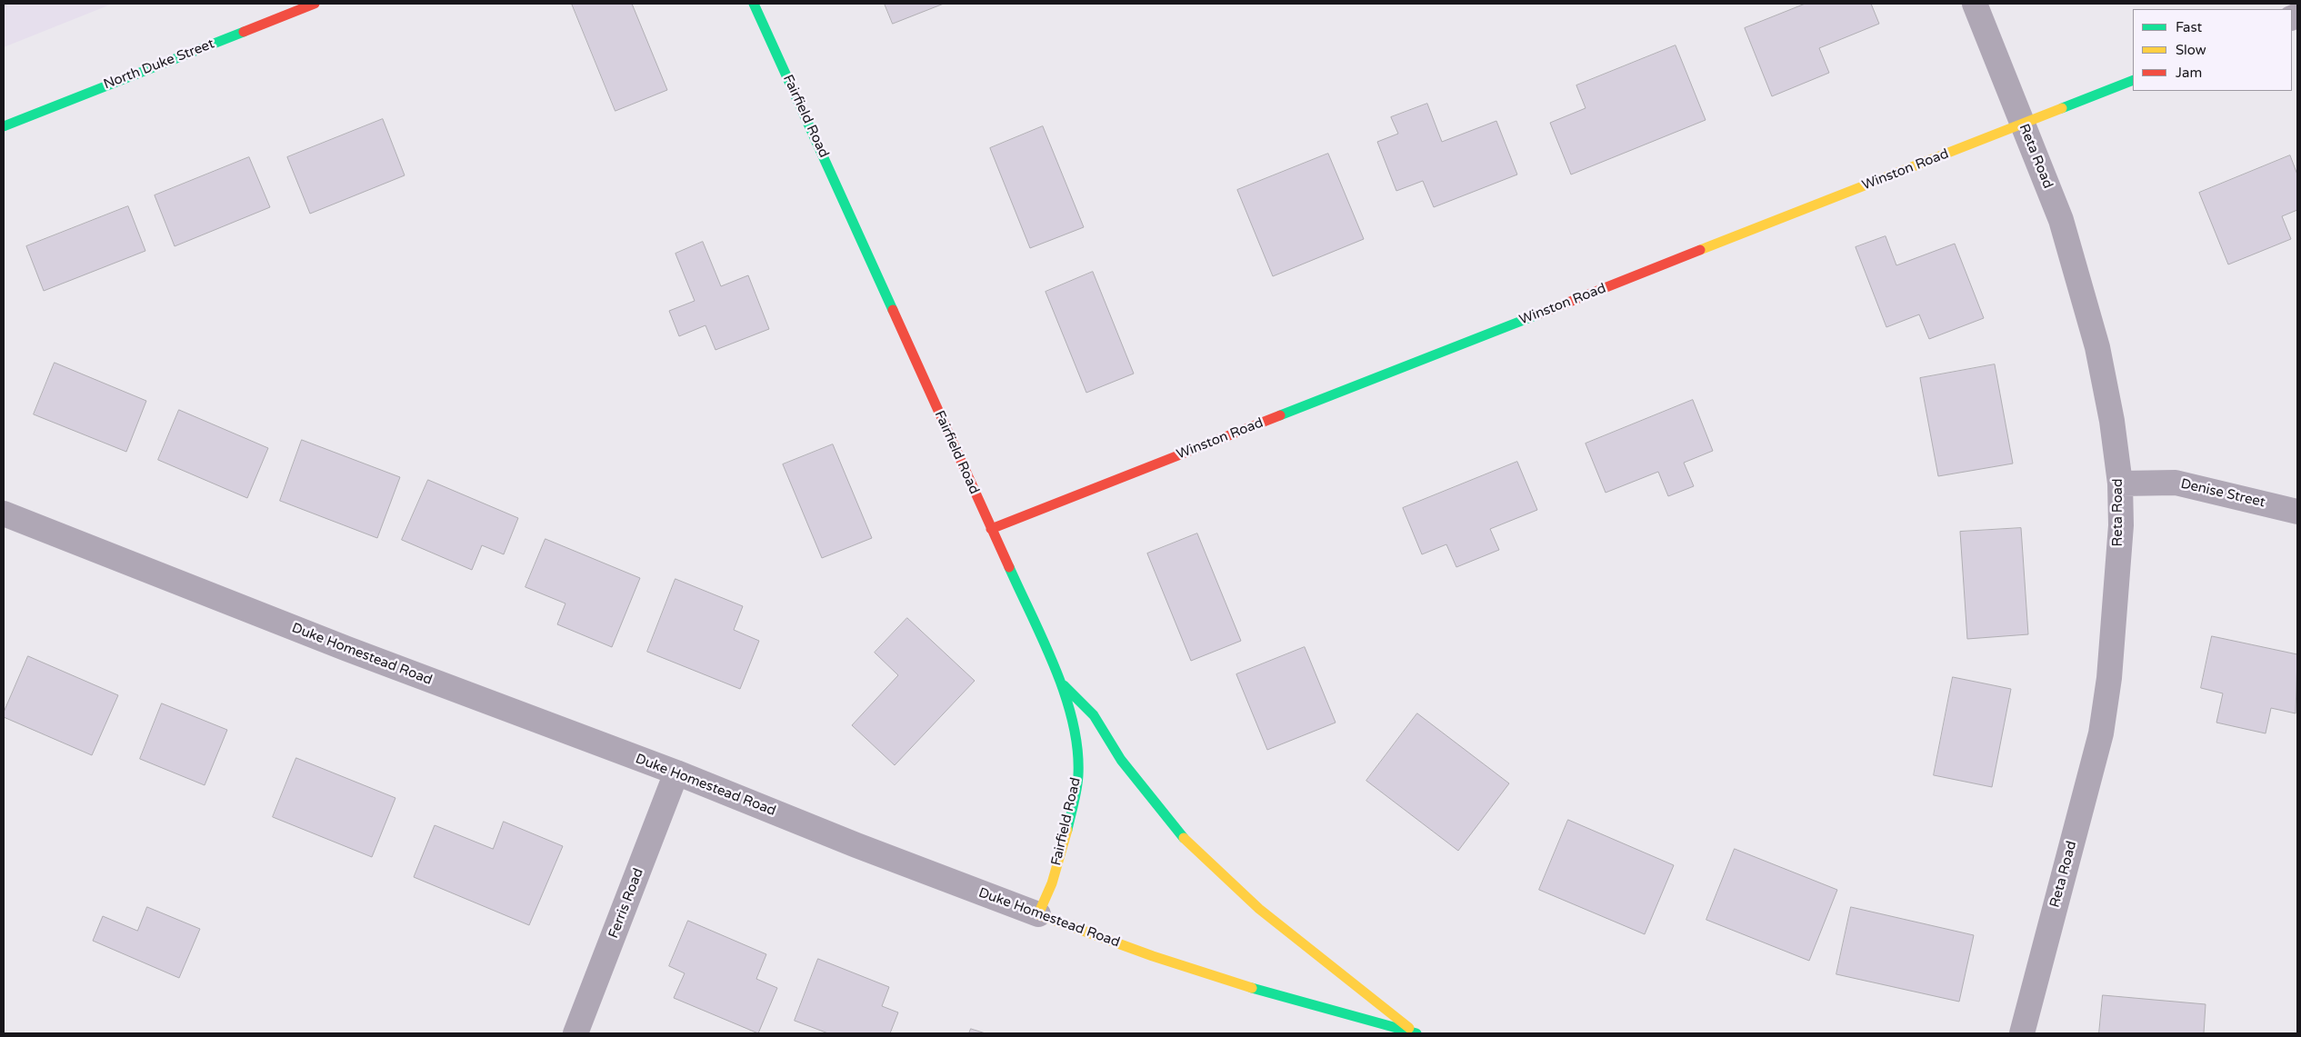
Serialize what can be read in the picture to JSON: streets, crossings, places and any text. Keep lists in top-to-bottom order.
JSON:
{
  "streets": {
    "main road": [
      "North Duke Street",
      "Fairfield Road",
      "Winston Road",
      "Duke Homestead Road"
    ],
    "street": ["Reta Road", "Denise Street", "Ferris Road"]
  },
  "crossings": [
    ["Fairfield Road", "Winston Road"],
    ["Fairfield Road", "Duke Homestead Road"],
    ["Reta Road", "Winston Road"],
    ["Reta Road", "Denise Street"],
    ["Duke Homestead Road", "Ferris Road"]
  ],
  "legend": ["Fast", "Slow", "Jam"]
}
